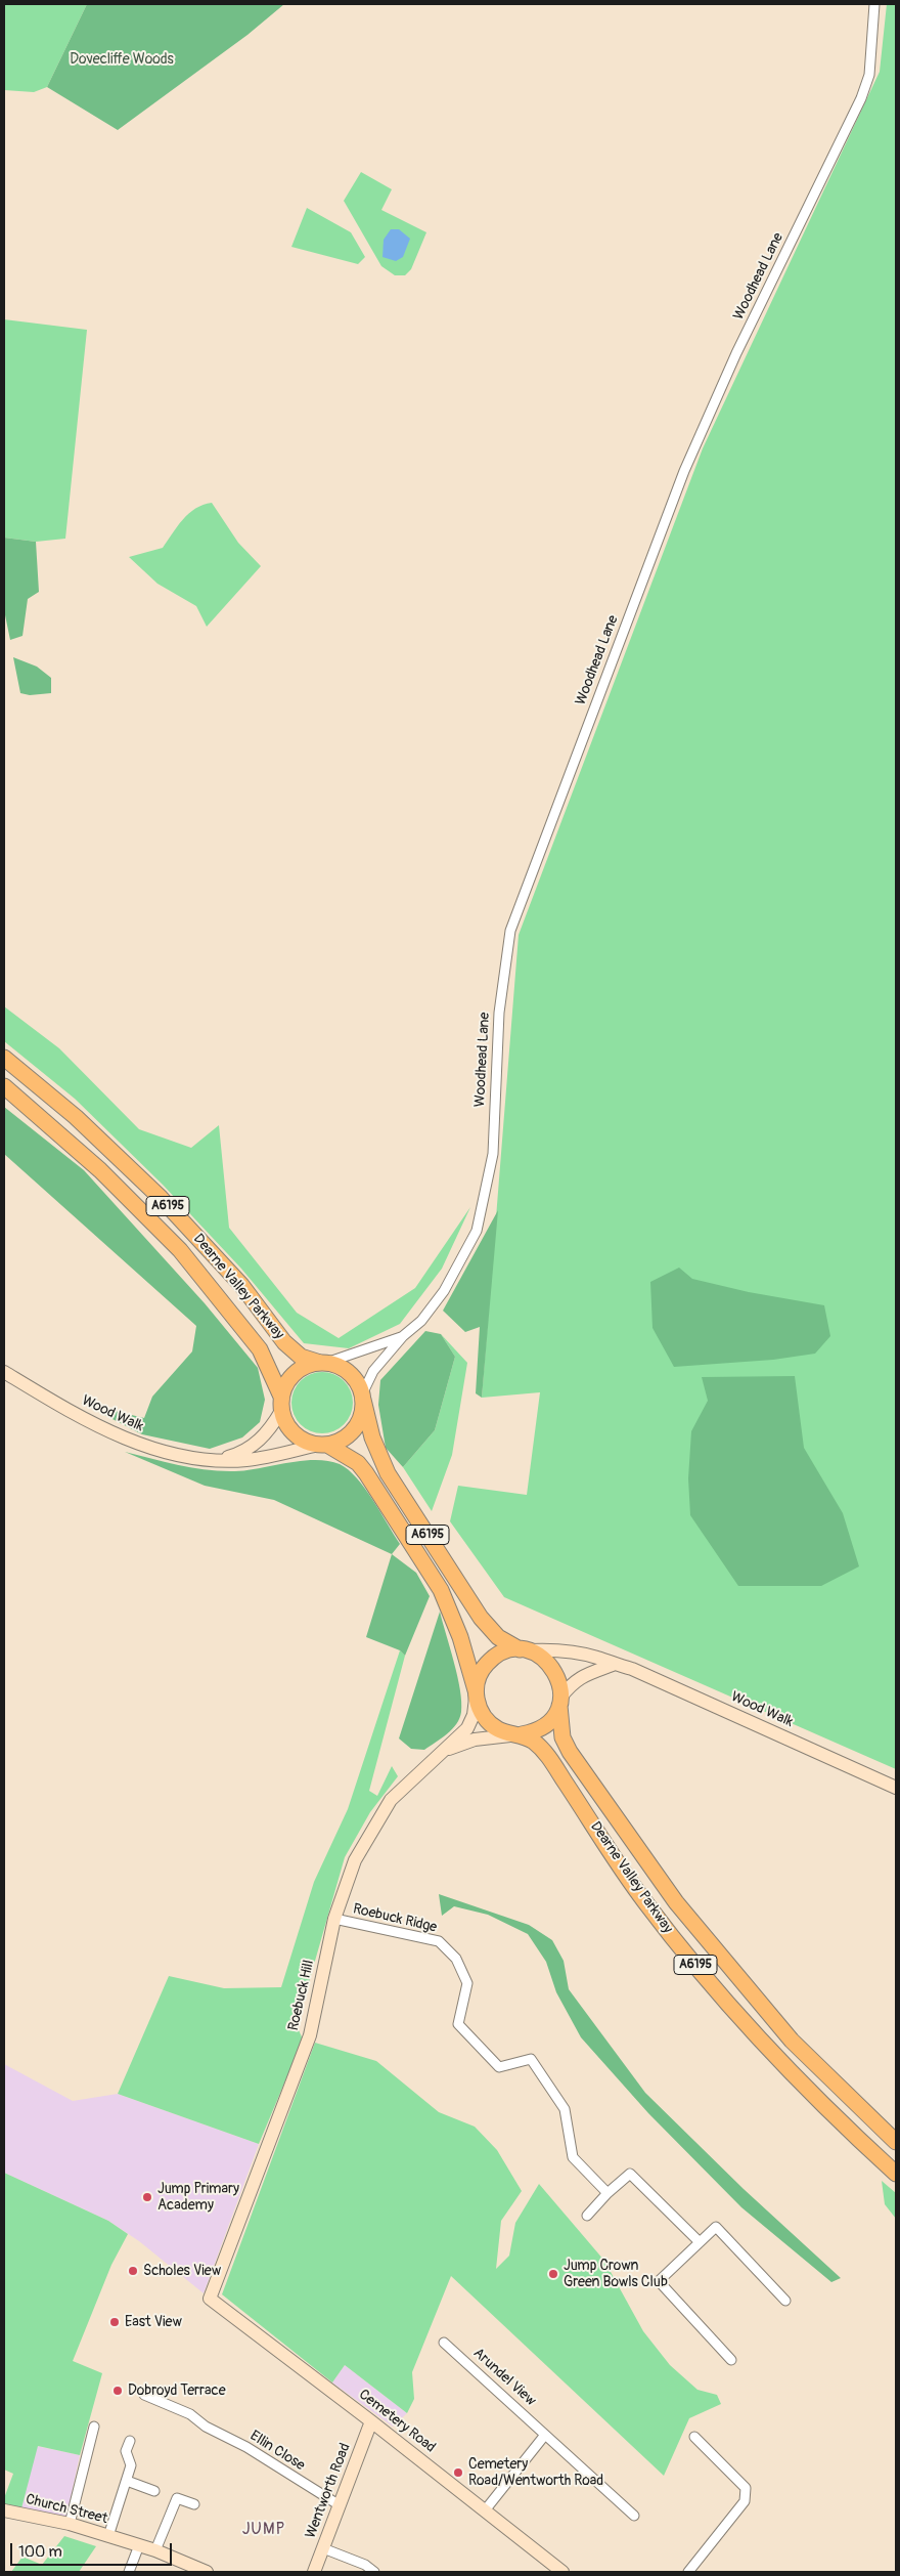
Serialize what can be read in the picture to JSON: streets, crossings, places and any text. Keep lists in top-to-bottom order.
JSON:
{
  "streets": {
    "highway": ["A6195", "Dearne Valley Parkway"],
    "street": [
      "Woodhead Lane",
      "Wood Walk",
      "Roebuck Ridge",
      "Roebuck Hill",
      "Arundel View",
      "Cemetery Road",
      "Ellin Close",
      "Wentworth Road",
      "Church Street"
    ]
  },
  "crossings": [
    ["Woodhead Lane", "A6195"],
    ["Woodhead Lane", "Dearne Valley Parkway"],
    ["Woodhead Lane", "Wood Walk"],
    ["A6195", "Dearne Valley Parkway"],
    ["A6195", "Wood Walk"],
    ["A6195", "Roebuck Hill"],
    ["Dearne Valley Parkway", "Wood Walk"],
    ["Dearne Valley Parkway", "Roebuck Hill"],
    ["Wood Walk", "Roebuck Hill"],
    ["Roebuck Ridge", "Roebuck Hill"],
    ["Roebuck Hill", "Cemetery Road"],
    ["Cemetery Road", "Wentworth Road"],
    ["Ellin Close", "Wentworth Road"]
  ],
  "districts": ["JUMP"],
  "parks": ["Dovecliffe Woods"],
  "places": [
    "Jump Primary Academy",
    "Scholes View",
    "Jump Crown Green Bowls Club",
    "East View",
    "Dobroyd Terrace",
    "Cemetery Road/Wentworth Road"
  ],
  "scale_bar": "100 m"
}
